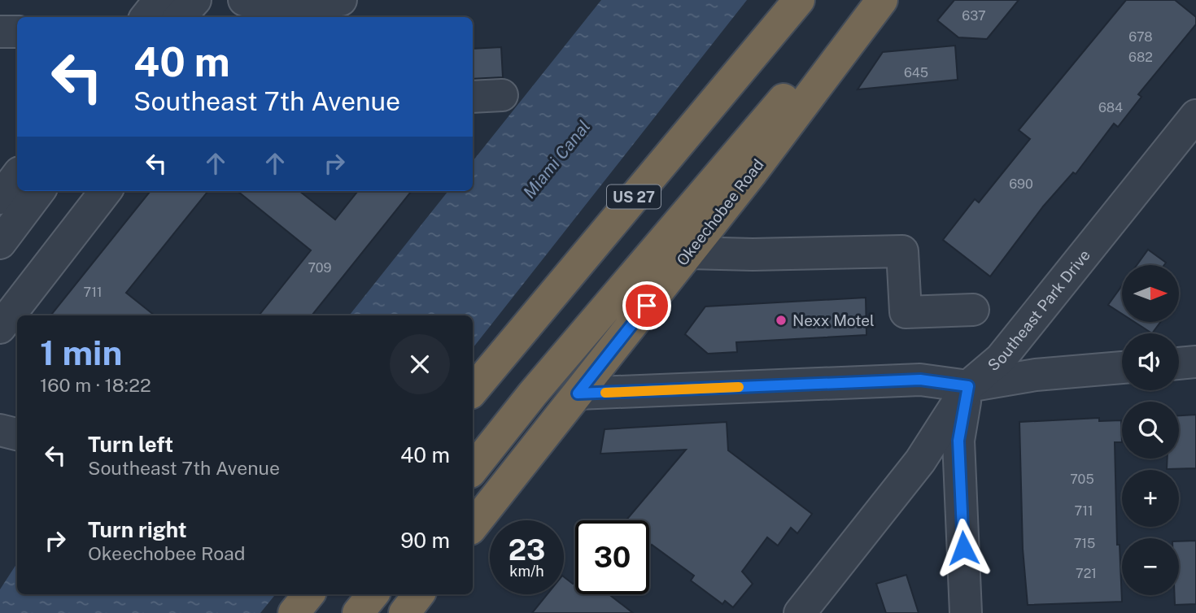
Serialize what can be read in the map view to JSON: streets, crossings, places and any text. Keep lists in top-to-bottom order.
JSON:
{
  "streets": {
    "highway": ["US 27", "Okeechobee Road"],
    "street": ["Southeast Park Drive"]
  },
  "water": ["Miami Canal"],
  "places": ["Nexx Motel"],
  "house_numbers": [
    "637",
    "678",
    "682",
    "645",
    "684",
    "690",
    "709",
    "711",
    "705",
    "711",
    "715",
    "721"
  ],
  "north": "right",
  "page": {
    "turn": ["40 m", "Southeast 7th Avenue"],
    "map_buttons": ["+", "−"],
    "heading": ["1 min", "160 m · 18:22"],
    "list": [
      {
        "name": "Turn left",
        "note": "Southeast 7th Avenue",
        "value": "40 m"
      },
      {
        "name": "Turn right",
        "note": "Okeechobee Road",
        "value": "90 m"
      }
    ],
    "speed": "23 km/h",
    "limit": "30"
  }
}
